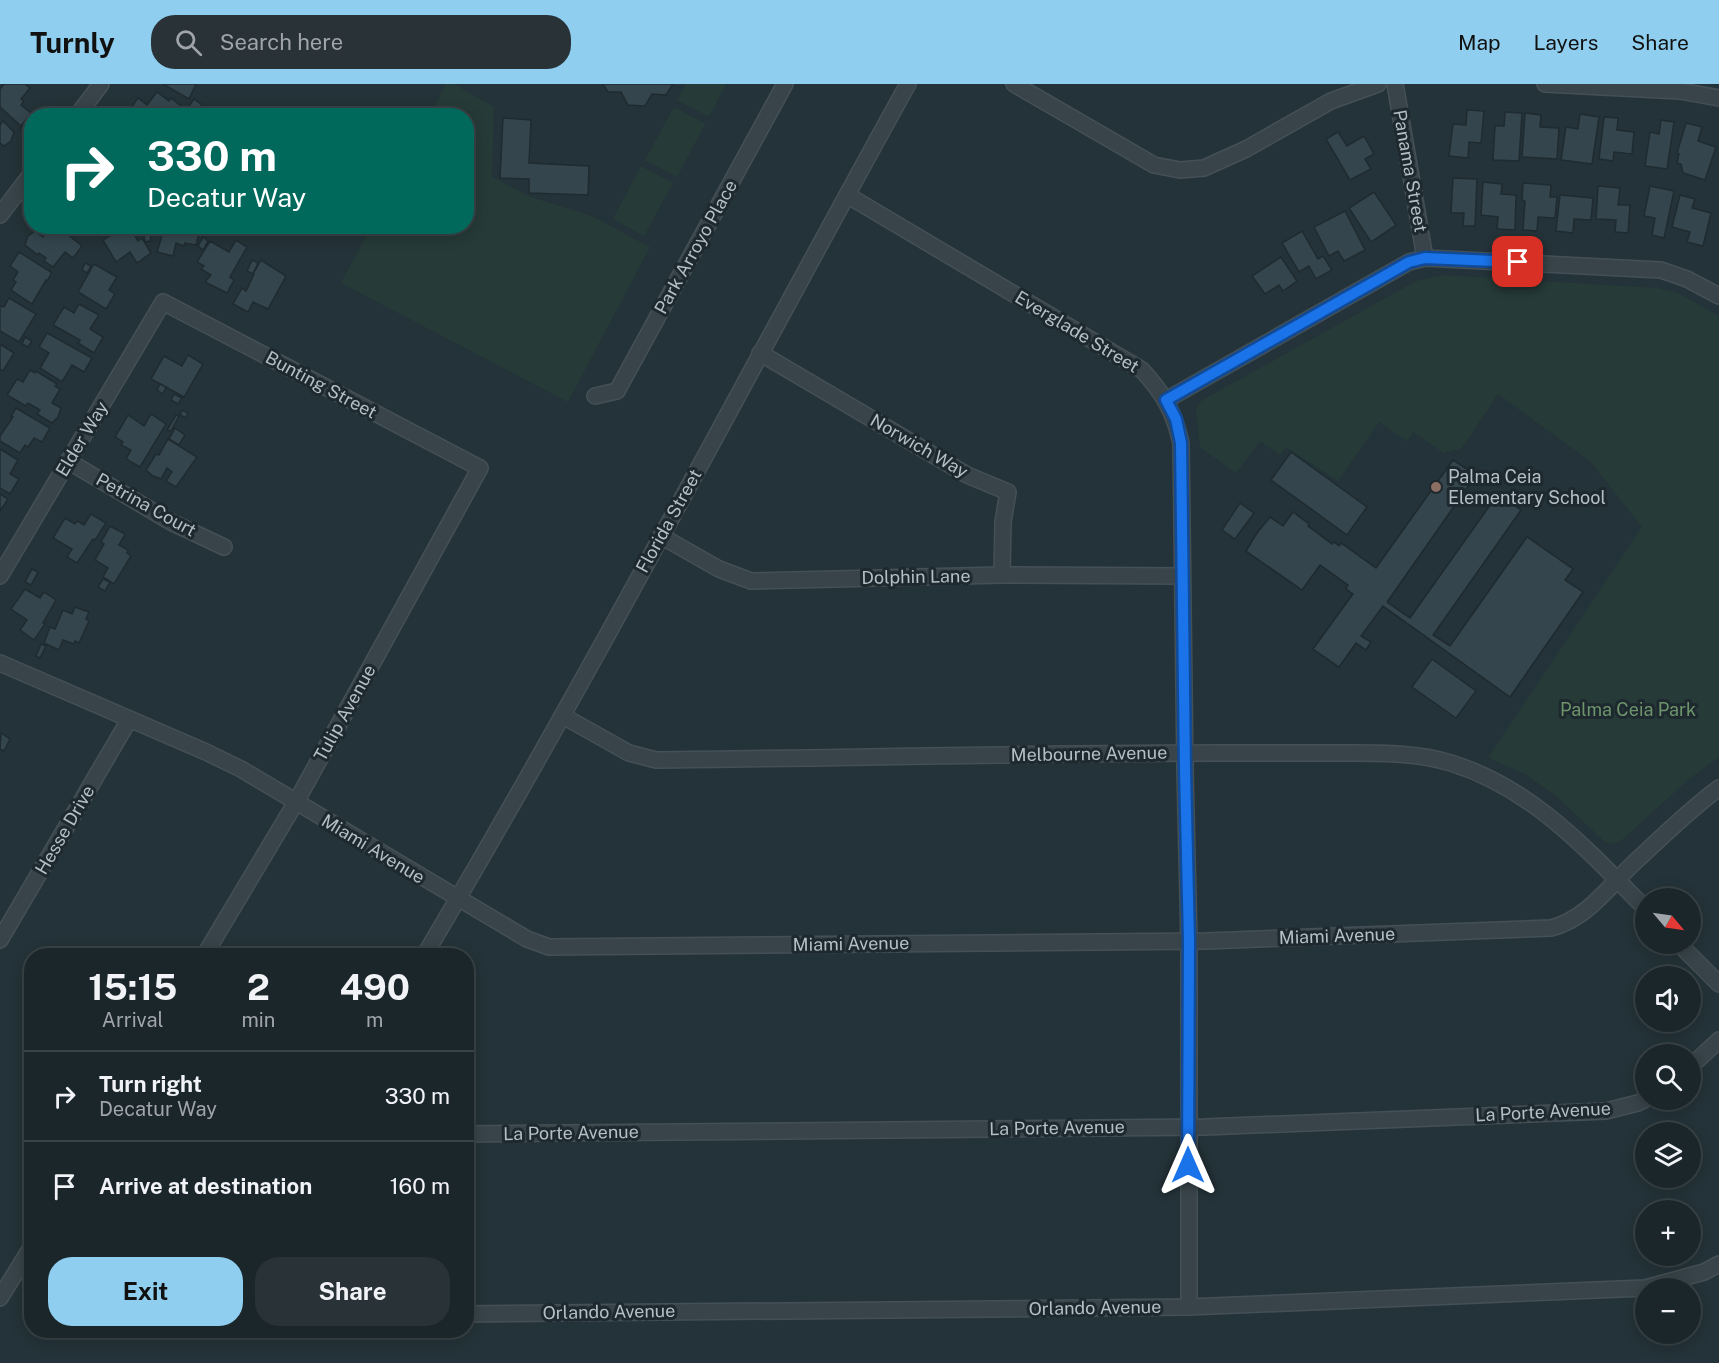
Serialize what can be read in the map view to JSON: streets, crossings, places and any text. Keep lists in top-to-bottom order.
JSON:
{
  "streets": {
    "street": [
      "Panama Street",
      "Park Arroyo Place",
      "Everglade Street",
      "Bunting Street",
      "Elder Way",
      "Norwich Way",
      "Petrina Court",
      "Florida Street",
      "Dolphin Lane",
      "Tulip Avenue",
      "Melbourne Avenue",
      "Hesse Drive",
      "Miami Avenue",
      "La Porte Avenue",
      "Orlando Avenue"
    ]
  },
  "crossings": [
    ["Everglade Street", "Florida Street"],
    ["Everglade Street", "Dolphin Lane"],
    ["Everglade Street", "Melbourne Avenue"],
    ["Everglade Street", "Miami Avenue"],
    ["Everglade Street", "La Porte Avenue"],
    ["Everglade Street", "Orlando Avenue"],
    ["Bunting Street", "Elder Way"],
    ["Bunting Street", "Tulip Avenue"],
    ["Elder Way", "Petrina Court"],
    ["Norwich Way", "Florida Street"],
    ["Norwich Way", "Dolphin Lane"],
    ["Florida Street", "Dolphin Lane"],
    ["Florida Street", "Melbourne Avenue"],
    ["Florida Street", "Miami Avenue"],
    ["Tulip Avenue", "Miami Avenue"],
    ["Melbourne Avenue", "Miami Avenue"],
    ["Hesse Drive", "Miami Avenue"]
  ],
  "parks": ["Palma Ceia Park"],
  "places": ["Palma Ceia Elementary School"],
  "north": "bottom right",
  "page": {
    "header": "Turnly",
    "search": "Search here",
    "nav": ["Map", "Layers", "Share"],
    "turn": ["330 m", "Decatur Way"],
    "map_buttons": ["+", "−"],
    "eta": [
      "15:15",
      "Arrival",
      "2",
      "min",
      "490",
      "m"
    ],
    "list": [
      {
        "name": "Turn right",
        "note": "Decatur Way",
        "value": "330 m"
      },
      {
        "name": "Arrive at destination",
        "value": "160 m"
      }
    ],
    "buttons": ["Exit", "Share"]
  }
}
